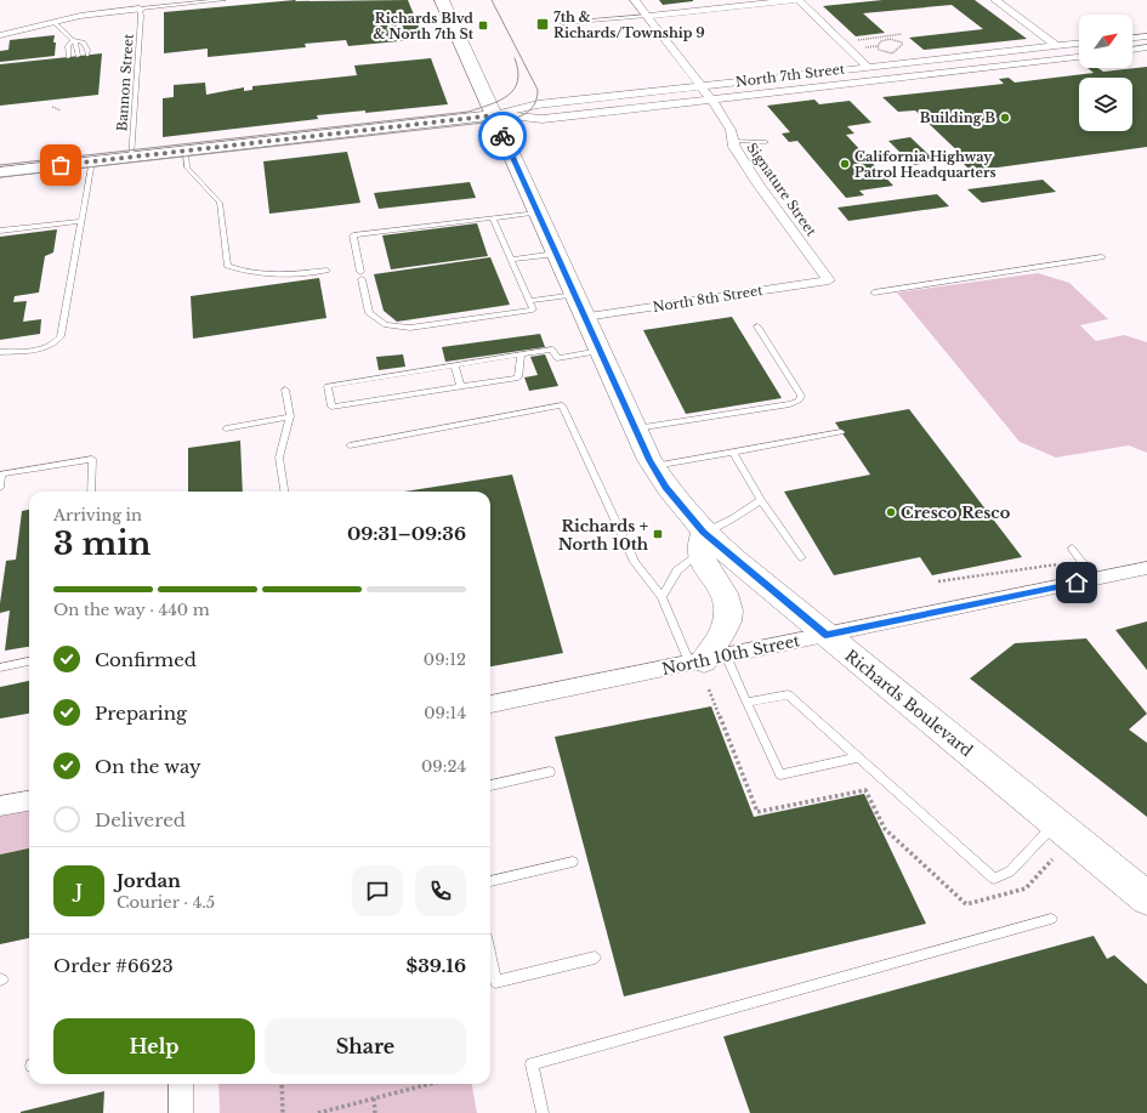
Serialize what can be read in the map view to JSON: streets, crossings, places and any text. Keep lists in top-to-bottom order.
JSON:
{
  "streets": {
    "main road": ["North 7th Street", "Richards Boulevard"],
    "street": ["Signature Street", "North 8th Street", "North 10th Street"],
    "lane": ["Bannon Street"]
  },
  "crossings": [
    ["North 7th Street", "Bannon Street"],
    ["North 7th Street", "Signature Street"],
    ["North 7th Street", "Richards Boulevard"],
    ["Signature Street", "North 8th Street"],
    ["North 8th Street", "Richards Boulevard"],
    ["North 10th Street", "Richards Boulevard"]
  ],
  "places": {
    "transit": ["7th & Richards/Township 9", "Richards Blvd & North 7th St", "Richards + North 10th"],
    "other": ["Building B", "California Highway Patrol Headquarters", "Cresco Resco"]
  },
  "north": "top right",
  "page": {
    "heading": ["3 min", "Arriving in", "09:31–09:36"],
    "panel": [
      "Jordan",
      "Courier · 4.5",
      "Order #6623",
      "$39.16"
    ],
    "bar": "On the way · 440 m",
    "list": [
      ["Confirmed", "09:12"],
      ["Preparing", "09:14"],
      ["On the way", "09:24"],
      "Delivered"
    ],
    "round": "J",
    "buttons": ["Help", "Share"]
  }
}
